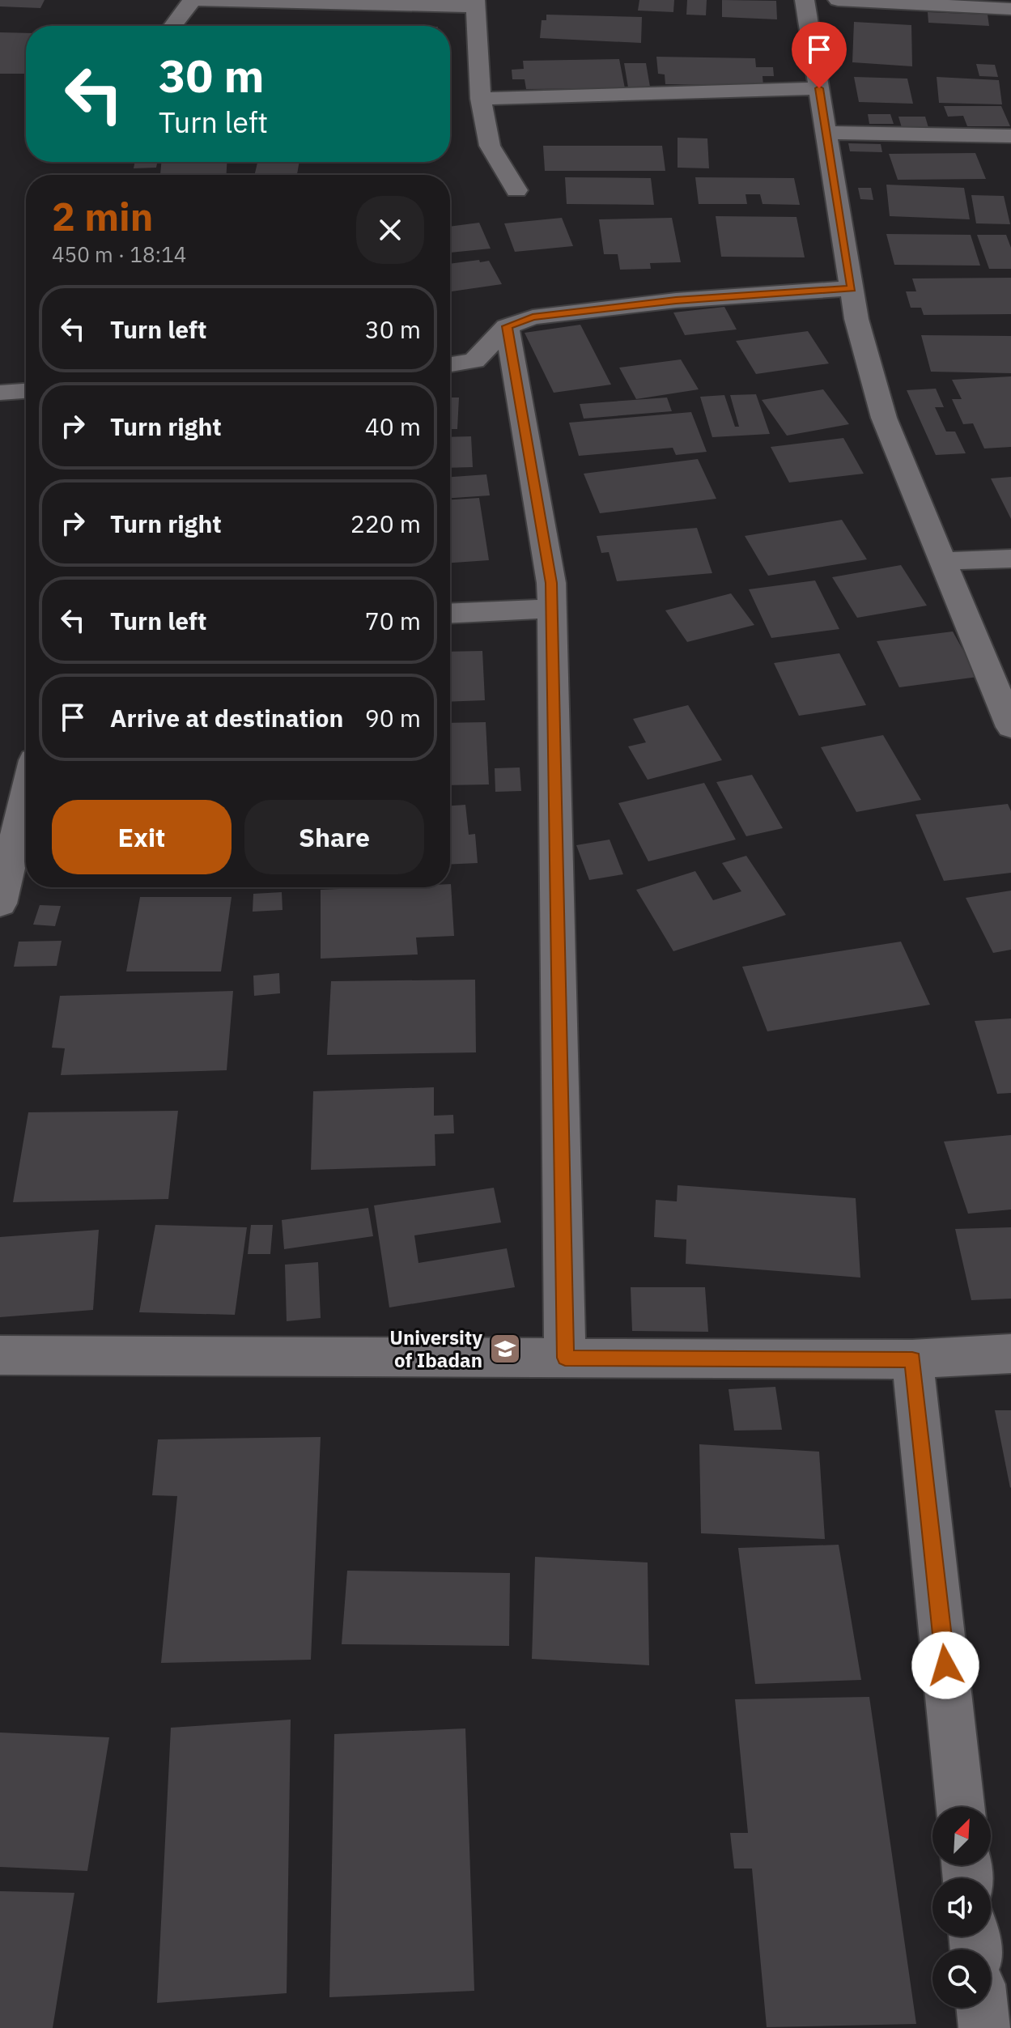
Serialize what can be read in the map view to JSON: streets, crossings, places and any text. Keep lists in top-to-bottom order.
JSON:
{
  "places": {
    "school or university": ["University of Ibadan"]
  },
  "north": "top right",
  "page": {
    "turn": ["30 m", "Turn left"],
    "heading": ["2 min", "450 m · 18:14"],
    "list": [
      {
        "name": "Turn left",
        "value": "30 m"
      },
      {
        "name": "Turn right",
        "value": "40 m"
      },
      {
        "name": "Turn right",
        "value": "220 m"
      },
      {
        "name": "Turn left",
        "value": "70 m"
      },
      {
        "name": "Arrive at destination",
        "value": "90 m"
      }
    ],
    "buttons": ["Exit", "Share"]
  }
}
